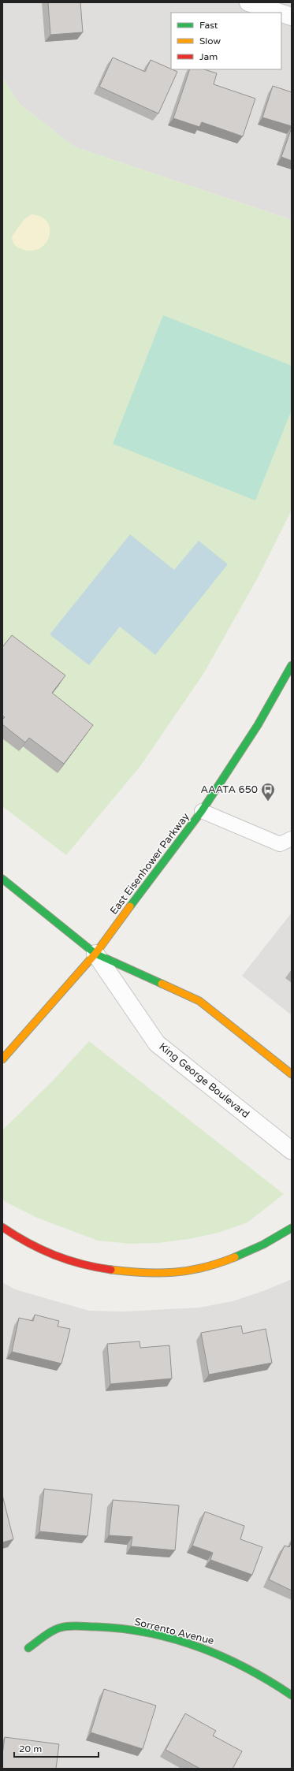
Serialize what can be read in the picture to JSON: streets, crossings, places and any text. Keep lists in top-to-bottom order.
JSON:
{
  "streets": {
    "street": ["East Eisenhower Parkway", "King George Boulevard", "Sorrento Avenue"]
  },
  "crossings": [
    ["East Eisenhower Parkway", "King George Boulevard"]
  ],
  "places": {
    "bus stop": ["AAATA 650"]
  },
  "legend": ["Fast", "Slow", "Jam"],
  "scale_bar": "20 m"
}
